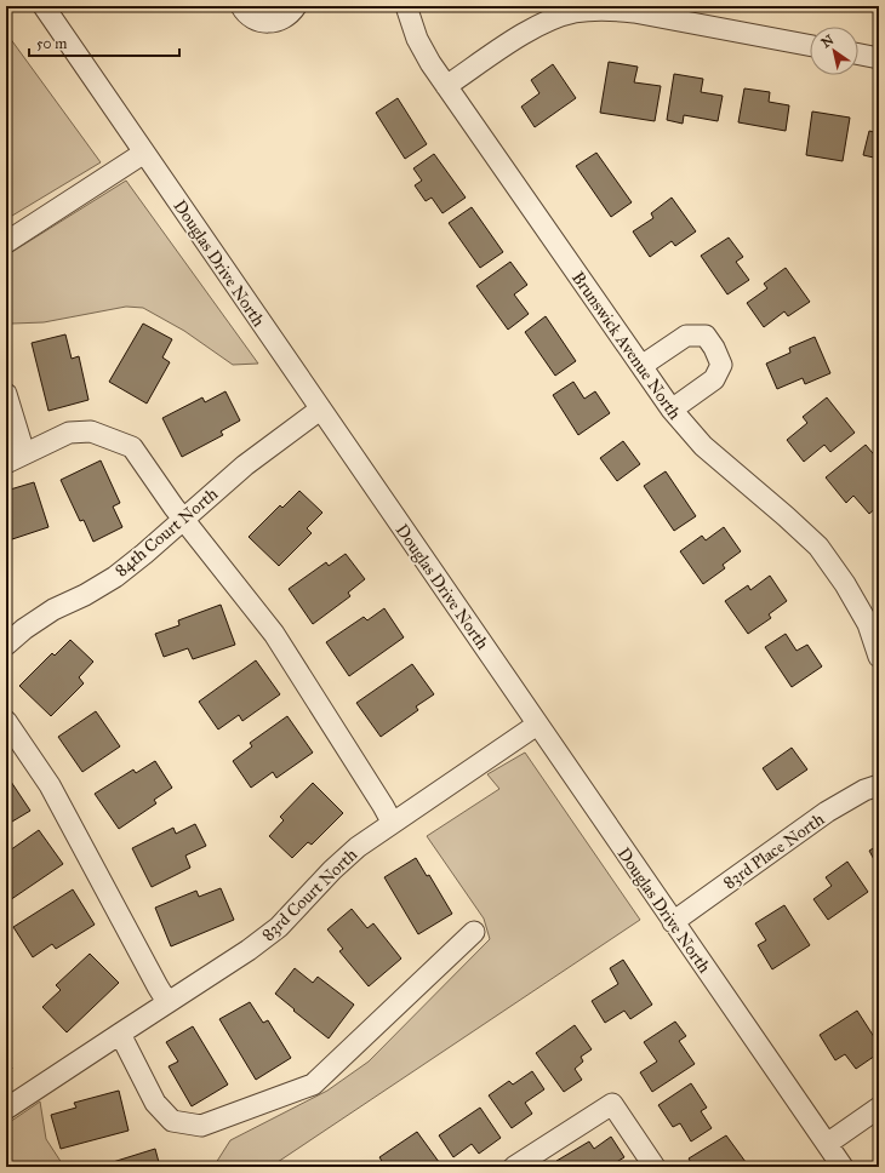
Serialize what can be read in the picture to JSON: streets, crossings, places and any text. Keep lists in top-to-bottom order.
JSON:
{
  "streets": {
    "street": [
      "Douglas Drive North",
      "Brunswick Avenue North",
      "84th Court North",
      "83rd Place North",
      "83rd Court North"
    ]
  },
  "crossings": [
    ["Douglas Drive North", "84th Court North"],
    ["Douglas Drive North", "83rd Place North"],
    ["Douglas Drive North", "83rd Court North"]
  ],
  "scale_bar": "50 m",
  "north": "top left"
}
